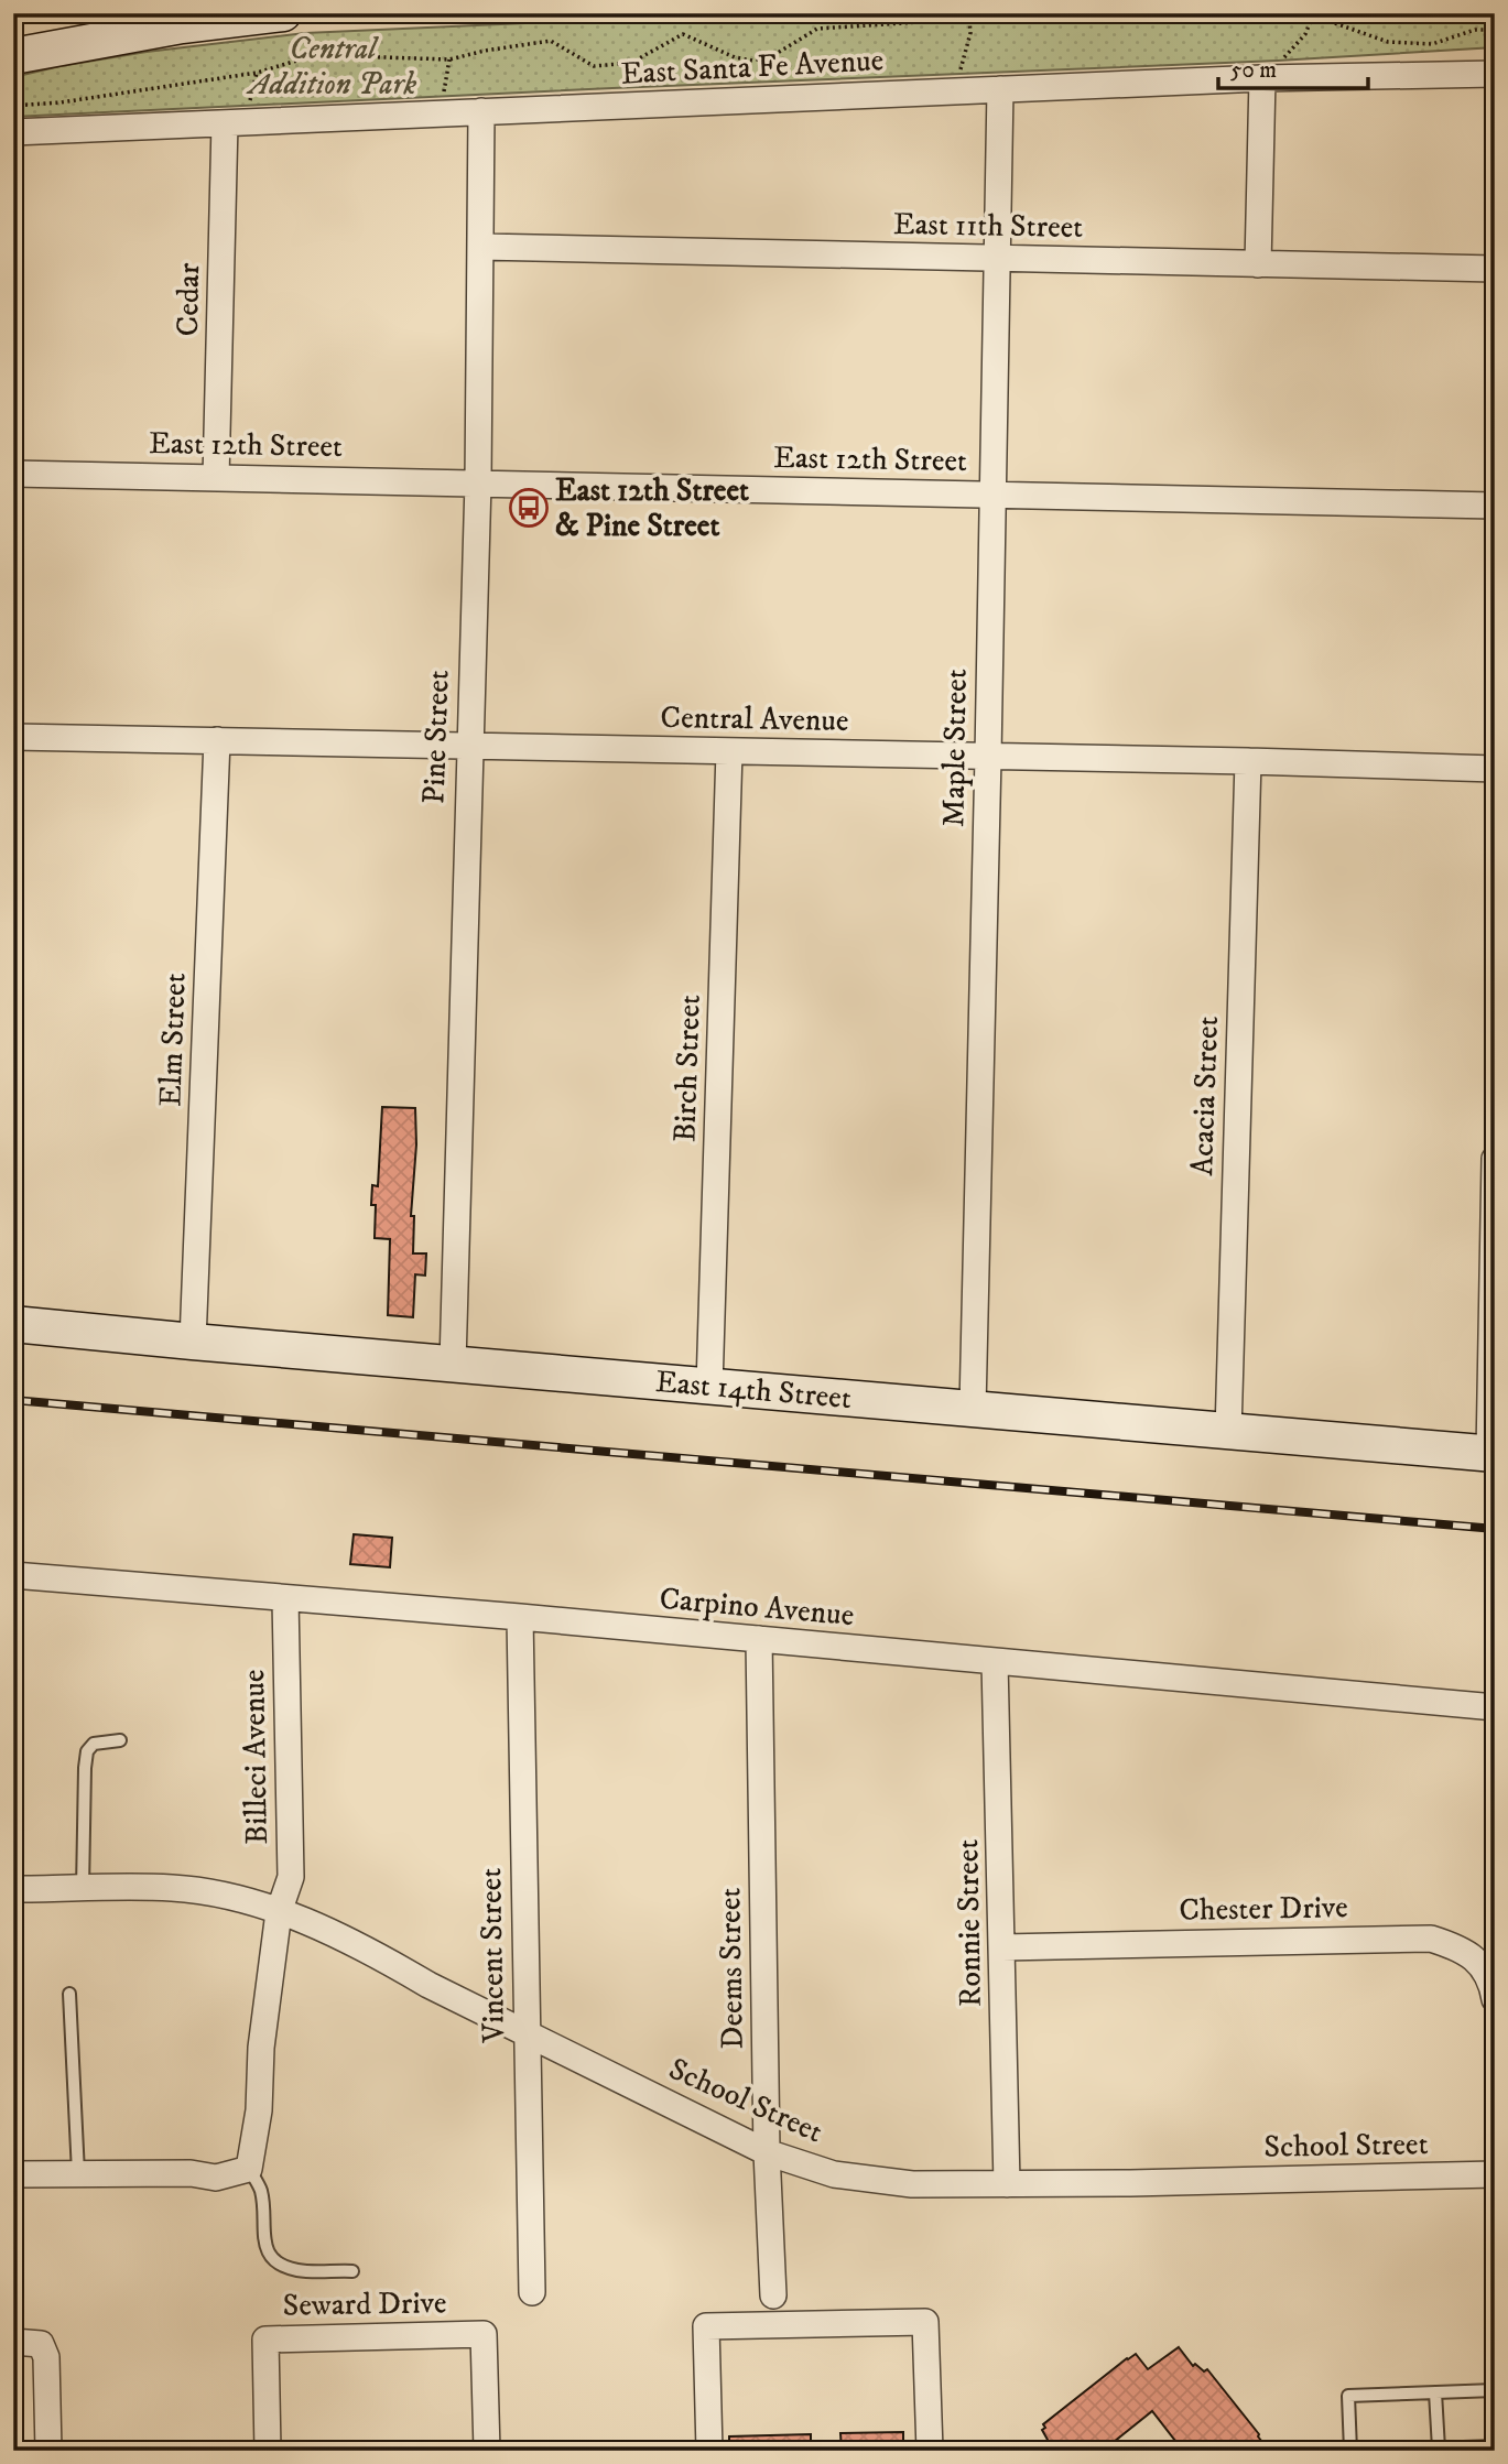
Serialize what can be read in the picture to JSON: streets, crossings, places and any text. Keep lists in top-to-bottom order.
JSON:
{
  "streets": {
    "street": [
      "East Santa Fe Avenue",
      "East 11th Street",
      "Cedar",
      "East 12th Street",
      "Central Avenue",
      "Pine Street",
      "Maple Street",
      "Elm Street",
      "Birch Street",
      "Acacia Street",
      "East 14th Street",
      "Carpino Avenue",
      "Billeci Avenue",
      "Chester Drive",
      "Ronnie Street",
      "Vincent Street",
      "Deems Street",
      "School Street",
      "Seward Drive"
    ]
  },
  "crossings": [
    ["East Santa Fe Avenue", "Cedar"],
    ["East Santa Fe Avenue", "Pine Street"],
    ["East Santa Fe Avenue", "Maple Street"],
    ["East 11th Street", "Pine Street"],
    ["East 11th Street", "Maple Street"],
    ["Cedar", "East 12th Street"],
    ["East 12th Street", "Pine Street"],
    ["East 12th Street", "Maple Street"],
    ["Central Avenue", "Pine Street"],
    ["Central Avenue", "Maple Street"],
    ["Central Avenue", "Elm Street"],
    ["Central Avenue", "Birch Street"],
    ["Central Avenue", "Acacia Street"],
    ["Pine Street", "East 14th Street"],
    ["Maple Street", "East 14th Street"],
    ["Elm Street", "East 14th Street"],
    ["Birch Street", "East 14th Street"],
    ["Acacia Street", "East 14th Street"],
    ["Carpino Avenue", "Billeci Avenue"],
    ["Carpino Avenue", "Ronnie Street"],
    ["Carpino Avenue", "Vincent Street"],
    ["Carpino Avenue", "Deems Street"],
    ["Billeci Avenue", "School Street"],
    ["Chester Drive", "Ronnie Street"],
    ["Ronnie Street", "School Street"],
    ["Vincent Street", "School Street"],
    ["Deems Street", "School Street"]
  ],
  "parks": ["Central Addition Park"],
  "places": {
    "bus stop": ["East 12th Street & Pine Street"]
  },
  "scale_bar": "50 m"
}
